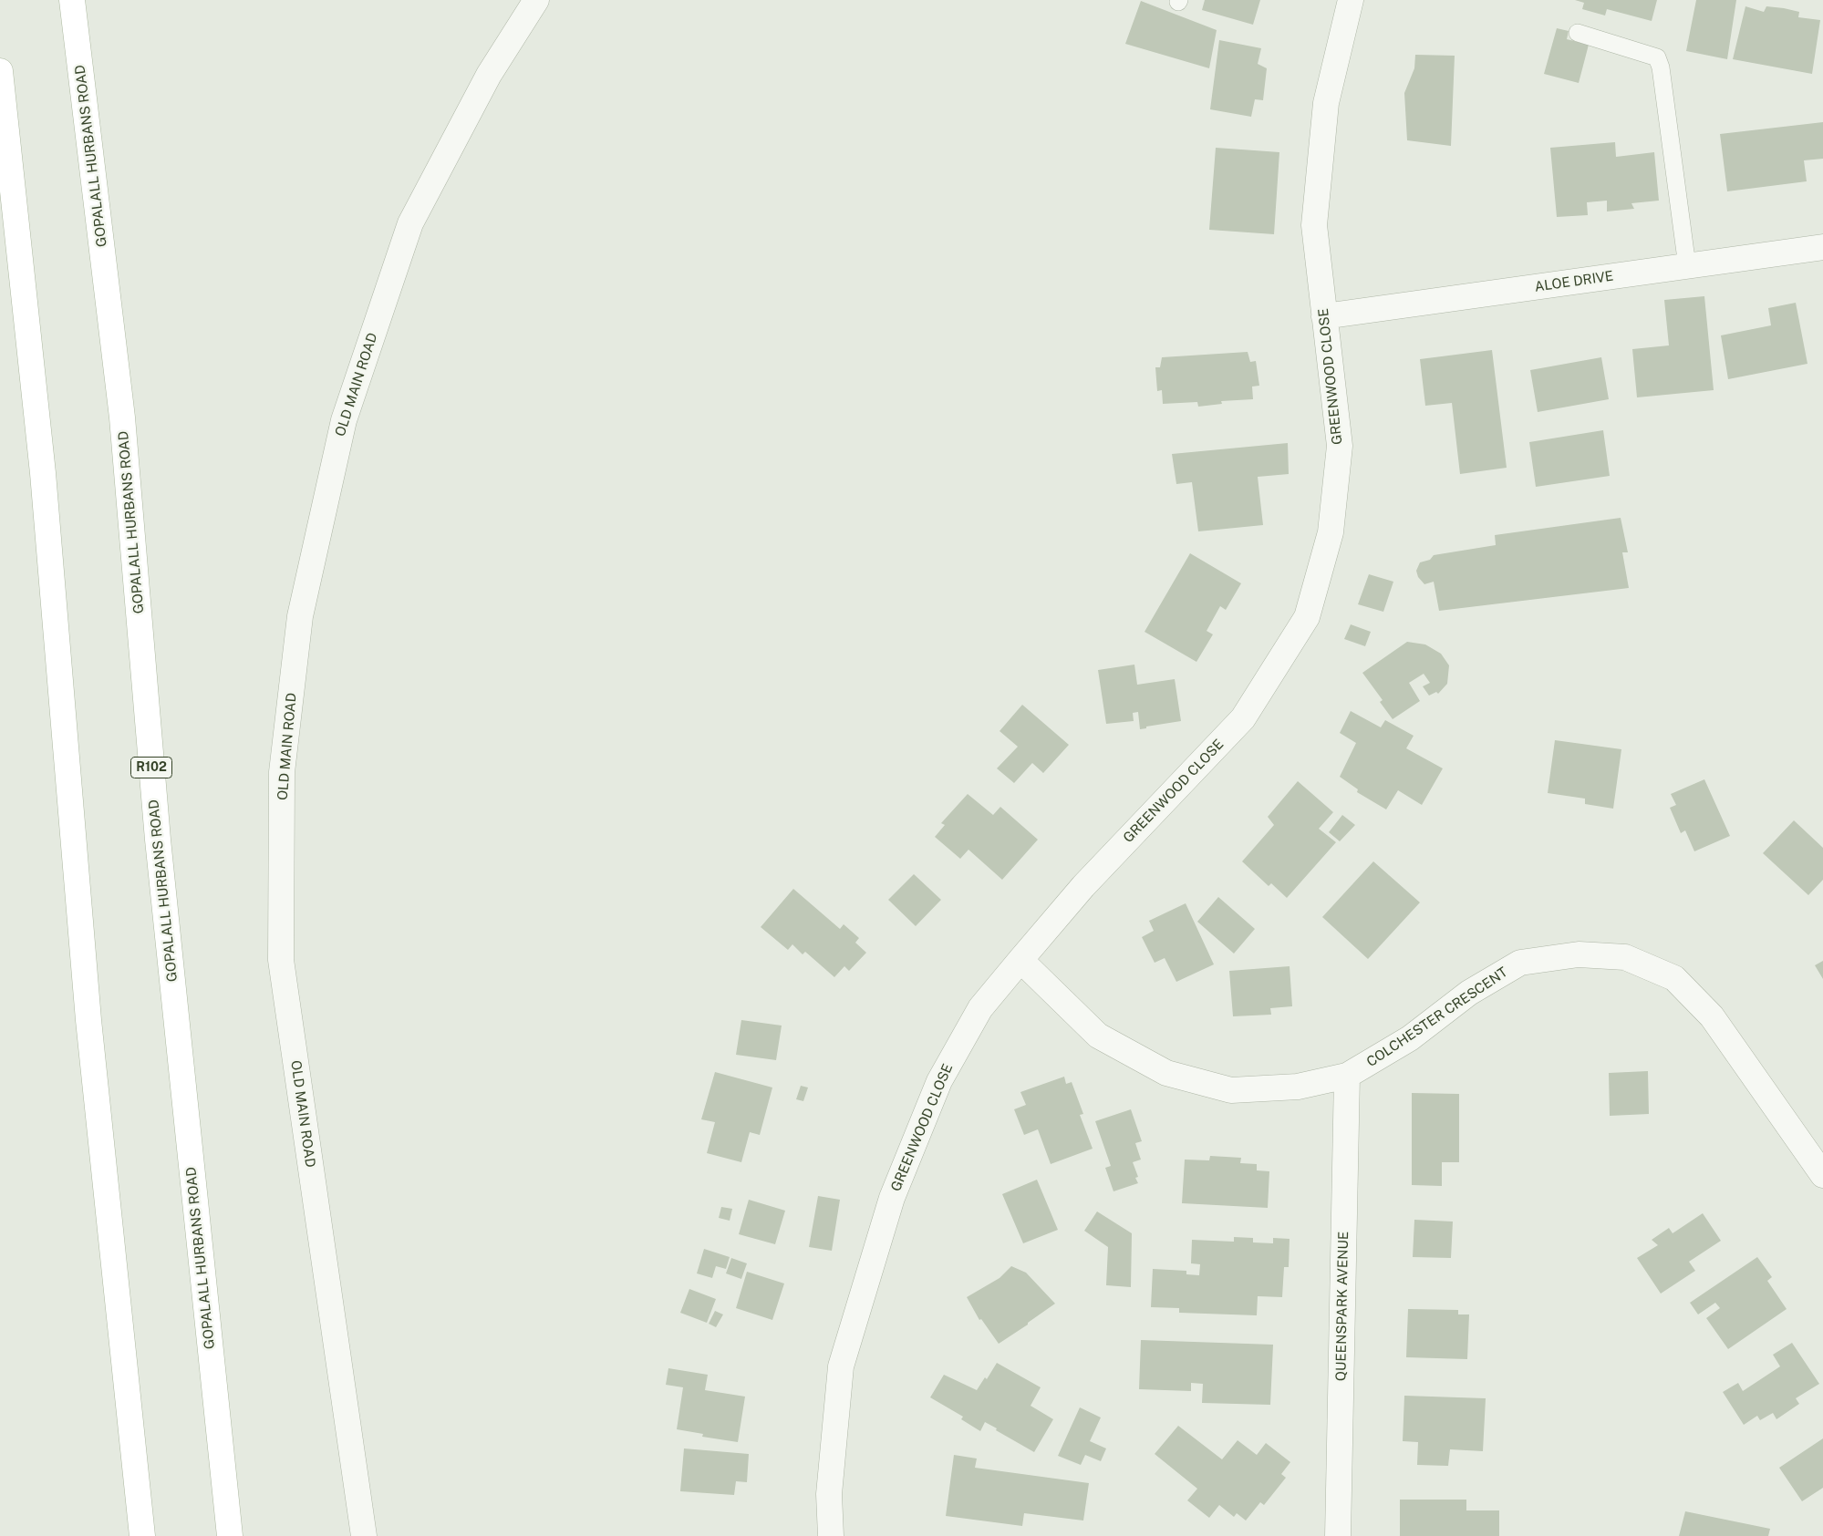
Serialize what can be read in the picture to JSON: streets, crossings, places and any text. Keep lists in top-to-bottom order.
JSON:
{
  "streets": {
    "main road": ["GOPALALL HURBANS ROAD", "R102"],
    "street": [
      "ALOE DRIVE",
      "GREENWOOD CLOSE",
      "OLD MAIN ROAD",
      "COLCHESTER CRESCENT",
      "QUEENSPARK AVENUE"
    ]
  },
  "crossings": [
    ["ALOE DRIVE", "GREENWOOD CLOSE"],
    ["GREENWOOD CLOSE", "COLCHESTER CRESCENT"],
    ["COLCHESTER CRESCENT", "QUEENSPARK AVENUE"]
  ]
}
